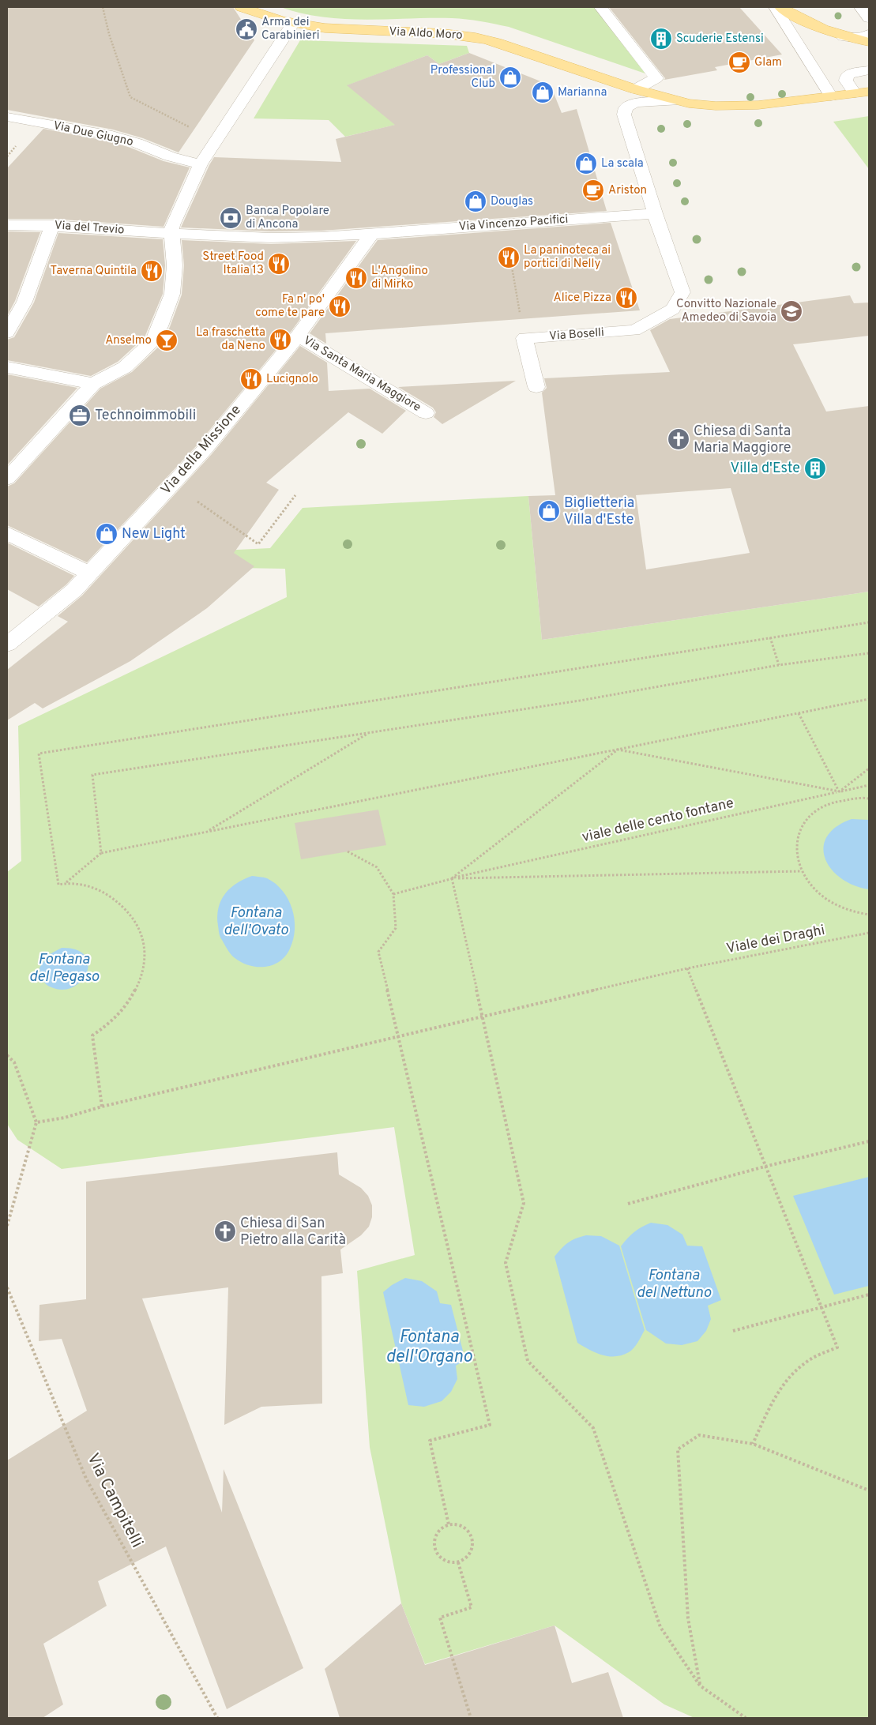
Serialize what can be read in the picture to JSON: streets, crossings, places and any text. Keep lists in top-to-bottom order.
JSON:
{
  "streets": {
    "main road": ["Via Aldo Moro"],
    "street": [
      "Via Due Giugno",
      "Via Vincenzo Pacifici",
      "Via del Trevio",
      "Via Boselli",
      "Via Santa Maria Maggiore",
      "Via della Missione"
    ],
    "path": ["viale delle cento fontane", "Viale dei Draghi", "Via Campitelli"]
  },
  "crossings": [
    ["Via Vincenzo Pacifici", "Via del Trevio"],
    ["Via Vincenzo Pacifici", "Via Boselli"],
    ["Via Vincenzo Pacifici", "Via della Missione"],
    ["Via Santa Maria Maggiore", "Via della Missione"]
  ],
  "water": [
    "Fontana dell'Ovato",
    "Fontana del Pegaso",
    "Fontana del Nettuno",
    "Fontana dell'Organo"
  ],
  "places": {
    "public building": ["Arma dei Carabinieri"],
    "building": ["Scuderie Estensi", "Villa d'Este"],
    "cafe": ["Glam", "Ariston"],
    "shop": [
      "Professional Club",
      "Marianna",
      "La scala",
      "Douglas",
      "Biglietteria Villa d'Este",
      "New Light"
    ],
    "bank": ["Banca Popolare di Ancona"],
    "restaurant": [
      "La paninoteca ai portici di Nelly",
      "Street Food Italia 13",
      "Taverna Quintila",
      "L'Angolino di Mirko",
      "Alice Pizza",
      "Fa n' po' come te pare",
      "La fraschetta da Neno",
      "Lucignolo"
    ],
    "school or university": ["Convitto Nazionale Amedeo di Savoia"],
    "bar": ["Anselmo"],
    "office": ["Technoimmobili"],
    "church": ["Chiesa di Santa Maria Maggiore", "Chiesa di San Pietro alla Carità"]
  }
}
